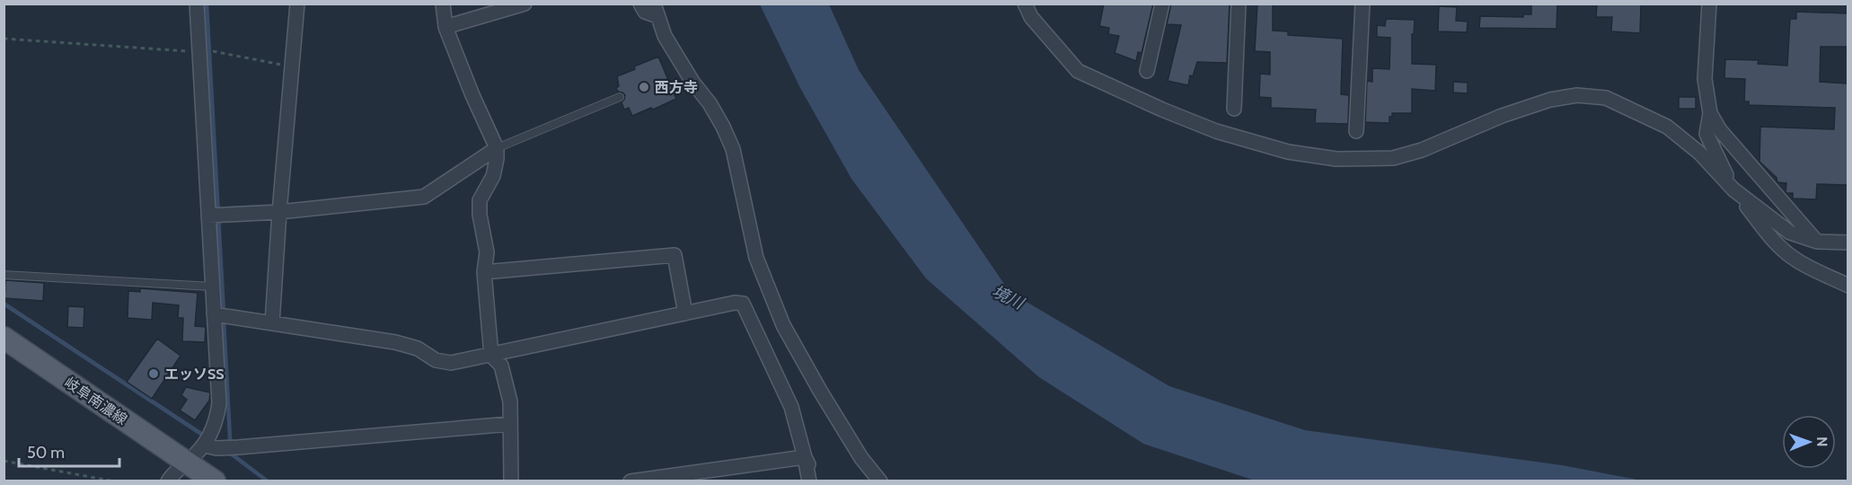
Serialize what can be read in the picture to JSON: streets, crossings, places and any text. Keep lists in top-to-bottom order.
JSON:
{
  "streets": {
    "main road": ["岐阜南濃線"]
  },
  "water": ["境川"],
  "places": ["西方寺", "エッソSS"],
  "scale_bar": "50 m",
  "north": "right"
}
